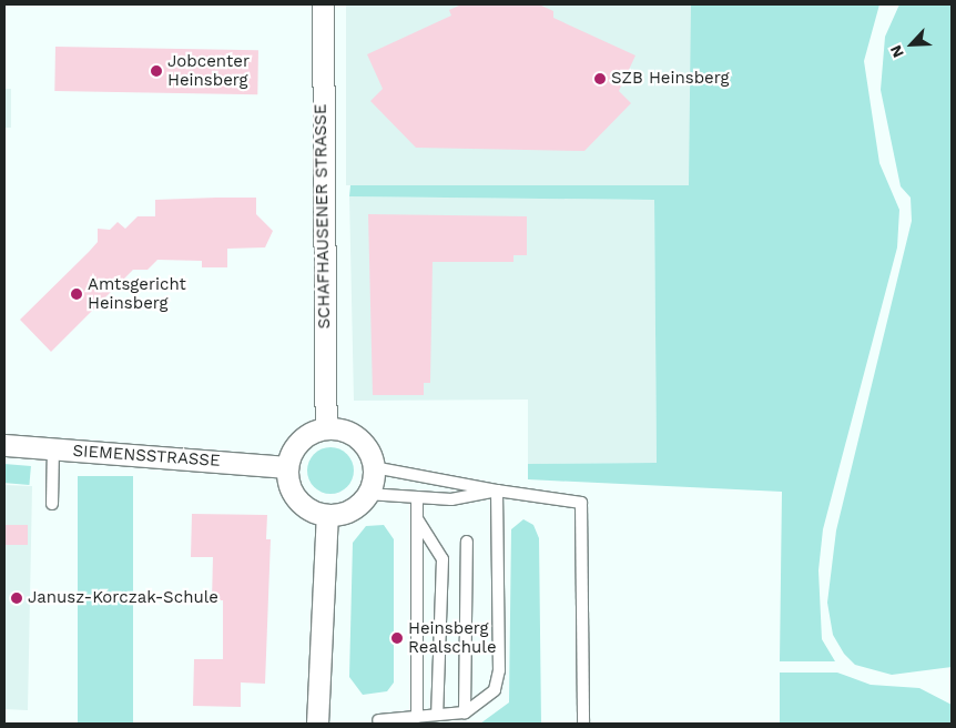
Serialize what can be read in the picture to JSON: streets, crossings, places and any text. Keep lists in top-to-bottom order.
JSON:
{
  "streets": {
    "street": ["SCHAFHAUSENER STRASSE", "SIEMENSSTRASSE"]
  },
  "crossings": [
    ["SCHAFHAUSENER STRASSE", "SIEMENSSTRASSE"]
  ],
  "places": [
    "Jobcenter Heinsberg",
    "SZB Heinsberg",
    "Amtsgericht Heinsberg",
    "Janusz-Korczak-Schule",
    "Heinsberg Realschule"
  ],
  "north": "bottom left"
}
